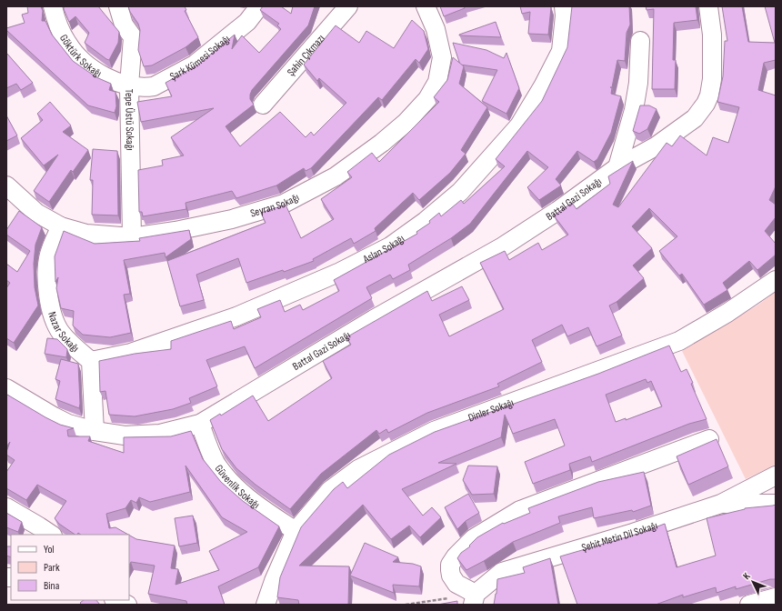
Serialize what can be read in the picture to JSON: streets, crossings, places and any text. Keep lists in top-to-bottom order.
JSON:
{
  "streets": {
    "street": [
      "Göktürk Sokağı",
      "Şahin Çıkmazı",
      "Şark Kümesi Sokağı",
      "Tepe Üstü Sokağı",
      "Battal Gazi Sokağı",
      "Seyran Sokağı",
      "Aslan Sokağı",
      "Nazar Sokağı",
      "Dinler Sokağı",
      "Güvenlik Sokağı",
      "Şehit Metin Dil Sokağı"
    ]
  },
  "crossings": [
    ["Göktürk Sokağı", "Şark Kümesi Sokağı"],
    ["Göktürk Sokağı", "Tepe Üstü Sokağı"],
    ["Şark Kümesi Sokağı", "Tepe Üstü Sokağı"],
    ["Tepe Üstü Sokağı", "Seyran Sokağı"],
    ["Battal Gazi Sokağı", "Nazar Sokağı"],
    ["Battal Gazi Sokağı", "Güvenlik Sokağı"],
    ["Seyran Sokağı", "Nazar Sokağı"],
    ["Aslan Sokağı", "Nazar Sokağı"],
    ["Dinler Sokağı", "Güvenlik Sokağı"]
  ],
  "legend": ["Yol", "Park", "Bina"],
  "north": "top left"
}
